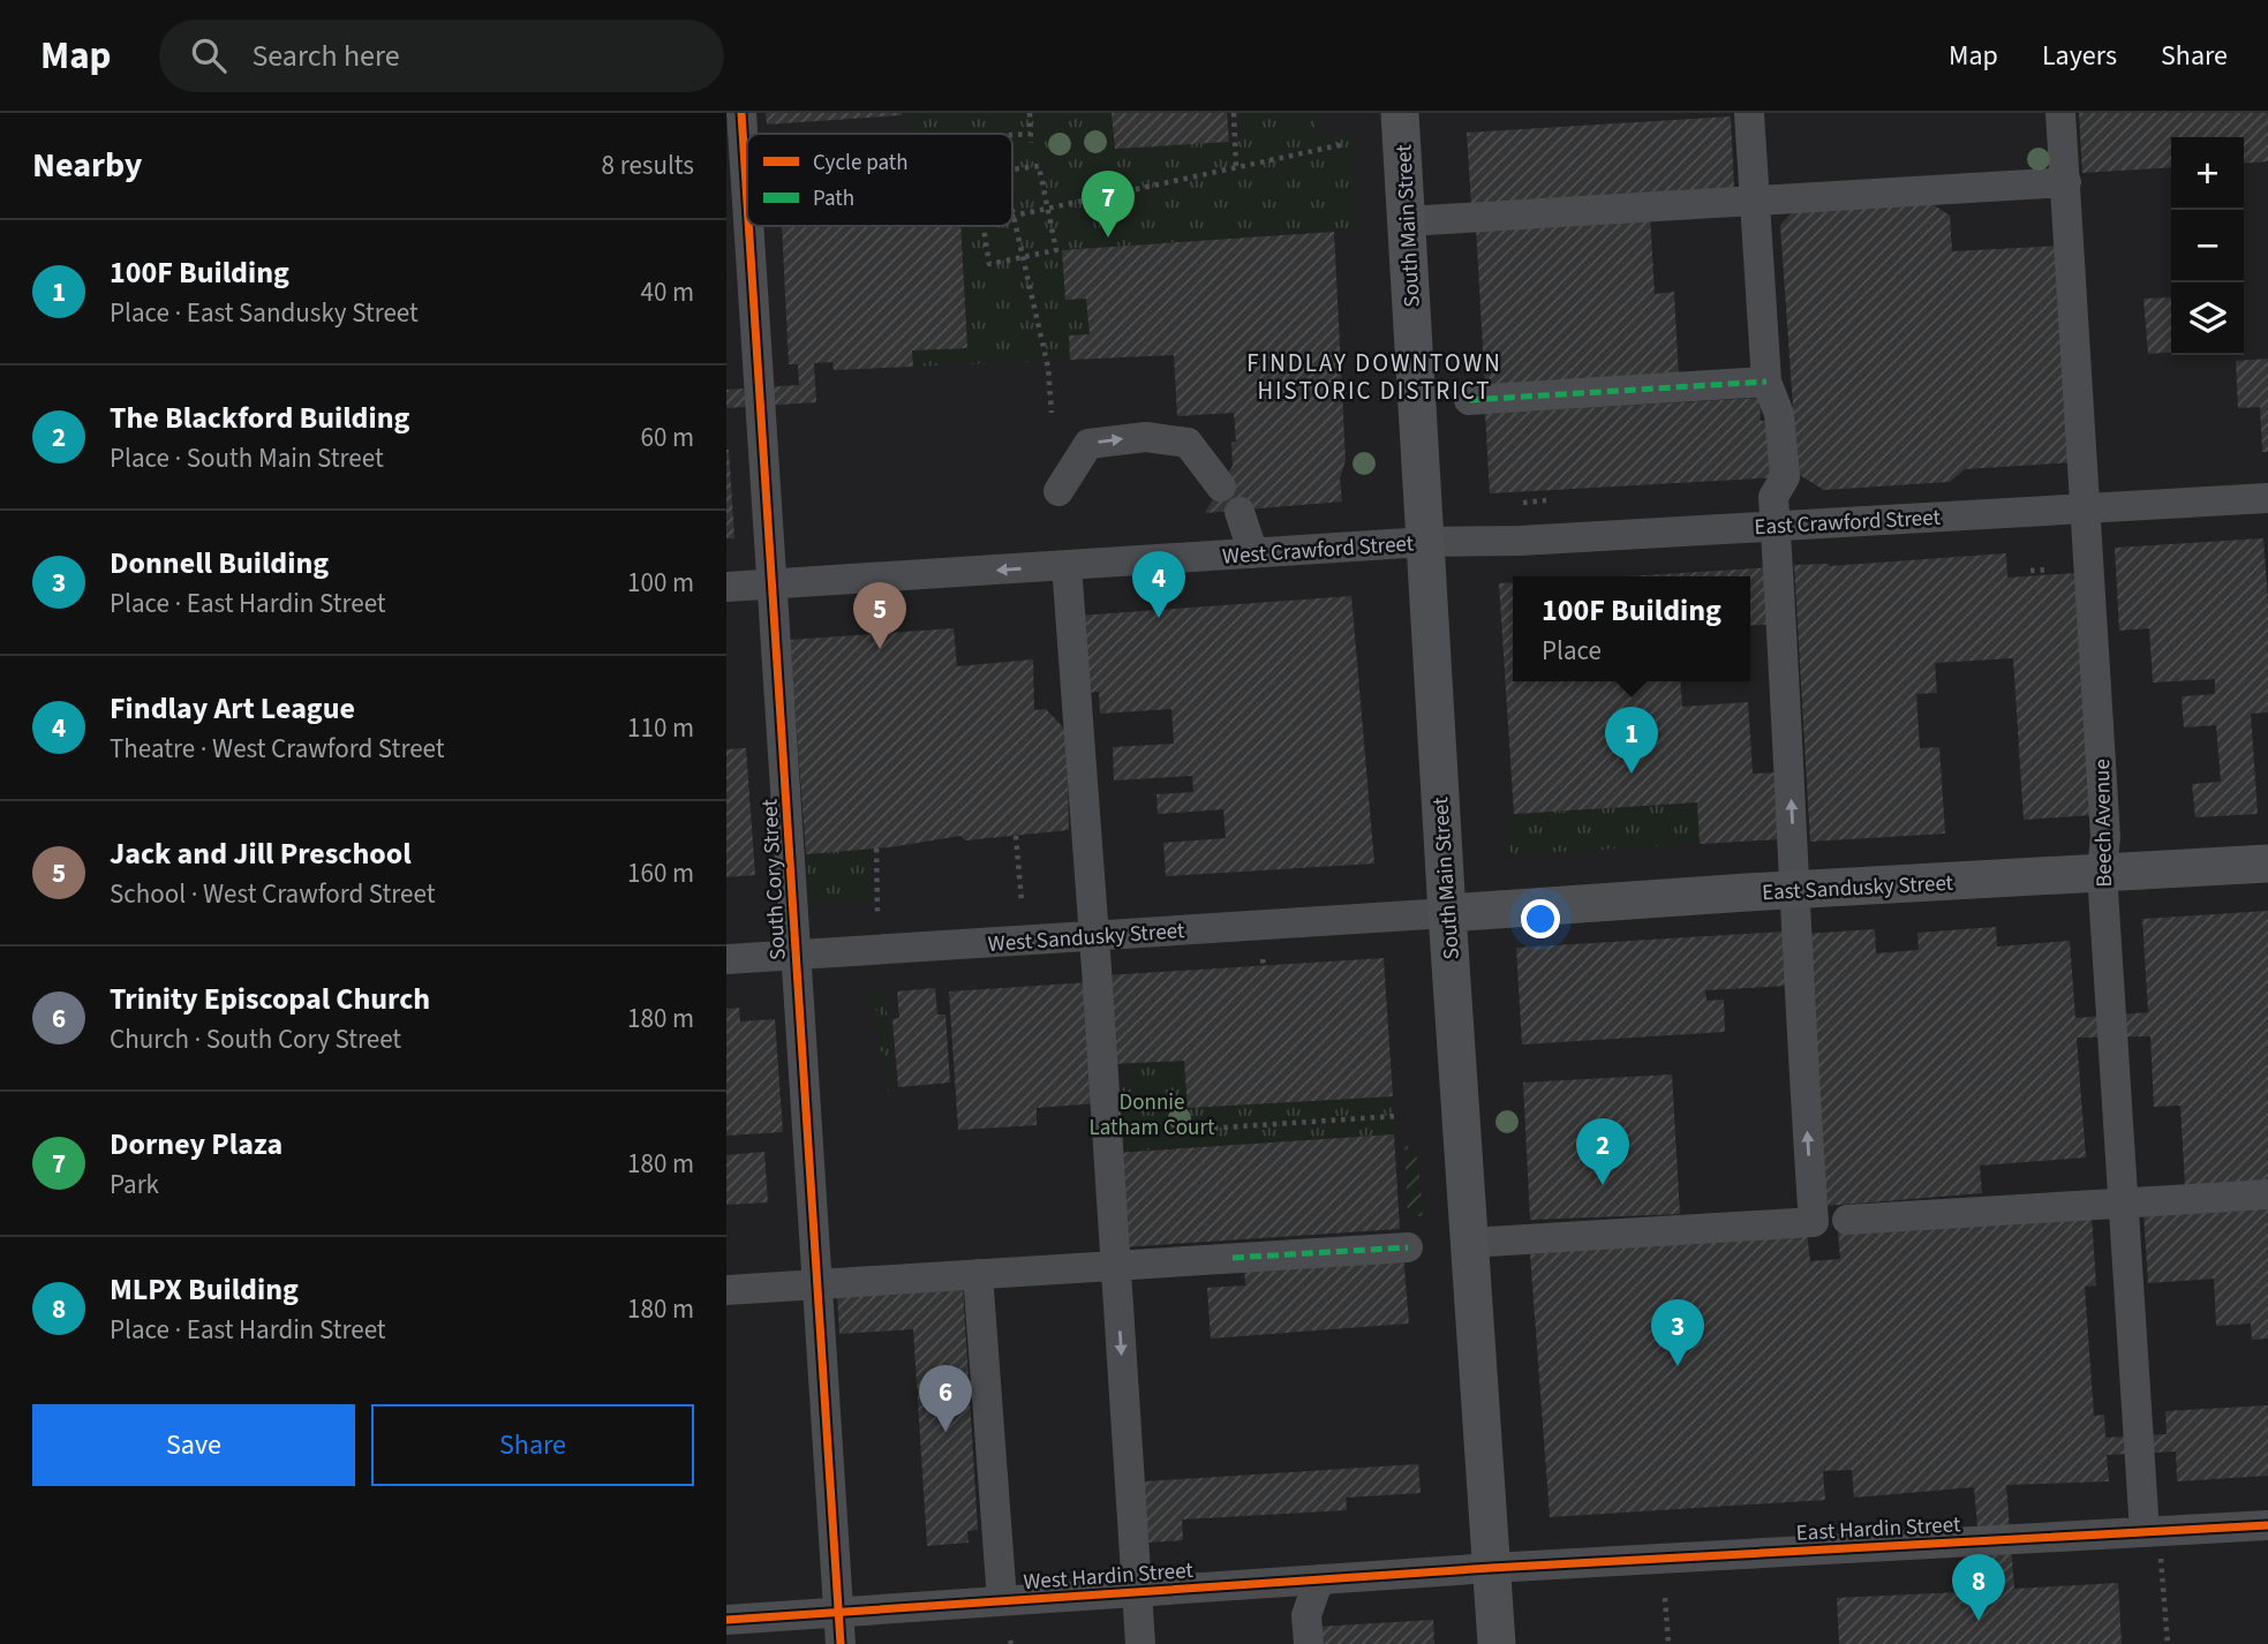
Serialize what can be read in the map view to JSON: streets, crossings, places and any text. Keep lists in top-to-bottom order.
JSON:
{
  "streets": {
    "main road": ["South Main Street", "East Sandusky Street"],
    "street": [
      "East Crawford Street",
      "West Crawford Street",
      "Beech Avenue",
      "South Cory Street",
      "West Sandusky Street",
      "East Hardin Street",
      "West Hardin Street"
    ]
  },
  "crossings": [
    ["South Main Street", "East Crawford Street"],
    ["South Main Street", "West Crawford Street"],
    ["South Main Street", "East Sandusky Street"],
    ["South Main Street", "West Sandusky Street"],
    ["South Main Street", "East Hardin Street"],
    ["South Main Street", "West Hardin Street"],
    ["East Crawford Street", "West Crawford Street"],
    ["East Crawford Street", "Beech Avenue"],
    ["West Crawford Street", "South Cory Street"],
    ["Beech Avenue", "East Sandusky Street"],
    ["Beech Avenue", "East Hardin Street"],
    ["South Cory Street", "West Sandusky Street"],
    ["South Cory Street", "West Hardin Street"],
    ["East Sandusky Street", "West Sandusky Street"],
    ["East Hardin Street", "West Hardin Street"]
  ],
  "one_way": ["West Crawford Street"],
  "districts": ["FINDLAY DOWNTOWN HISTORIC DISTRICT"],
  "parks": ["Donnie Latham Court"],
  "legend": ["Cycle path", "Path"],
  "page": {
    "header": "Map",
    "search": "Search here",
    "nav": ["Map", "Layers", "Share"],
    "heading": ["Nearby", "8 results"],
    "map_buttons": ["+", "−"],
    "pins": [
      "7",
      "4",
      "5",
      "1",
      "2",
      "3",
      "6",
      "8"
    ],
    "list": [
      {
        "mark": "1",
        "name": "100F Building",
        "note": "Place · East Sandusky Street",
        "value": "40 m"
      },
      {
        "mark": "2",
        "name": "The Blackford Building",
        "note": "Place · South Main Street",
        "value": "60 m"
      },
      {
        "mark": "3",
        "name": "Donnell Building",
        "note": "Place · East Hardin Street",
        "value": "100 m"
      },
      {
        "mark": "4",
        "name": "Findlay Art League",
        "note": "Theatre · West Crawford Street",
        "value": "110 m"
      },
      {
        "mark": "5",
        "name": "Jack and Jill Preschool",
        "note": "School · West Crawford Street",
        "value": "160 m"
      },
      {
        "mark": "6",
        "name": "Trinity Episcopal Church",
        "note": "Church · South Cory Street",
        "value": "180 m"
      },
      {
        "mark": "7",
        "name": "Dorney Plaza",
        "note": "Park",
        "value": "180 m"
      },
      {
        "mark": "8",
        "name": "MLPX Building",
        "note": "Place · East Hardin Street",
        "value": "180 m"
      }
    ],
    "popup": ["100F Building", "Place"],
    "buttons": ["Save", "Share"]
  }
}
